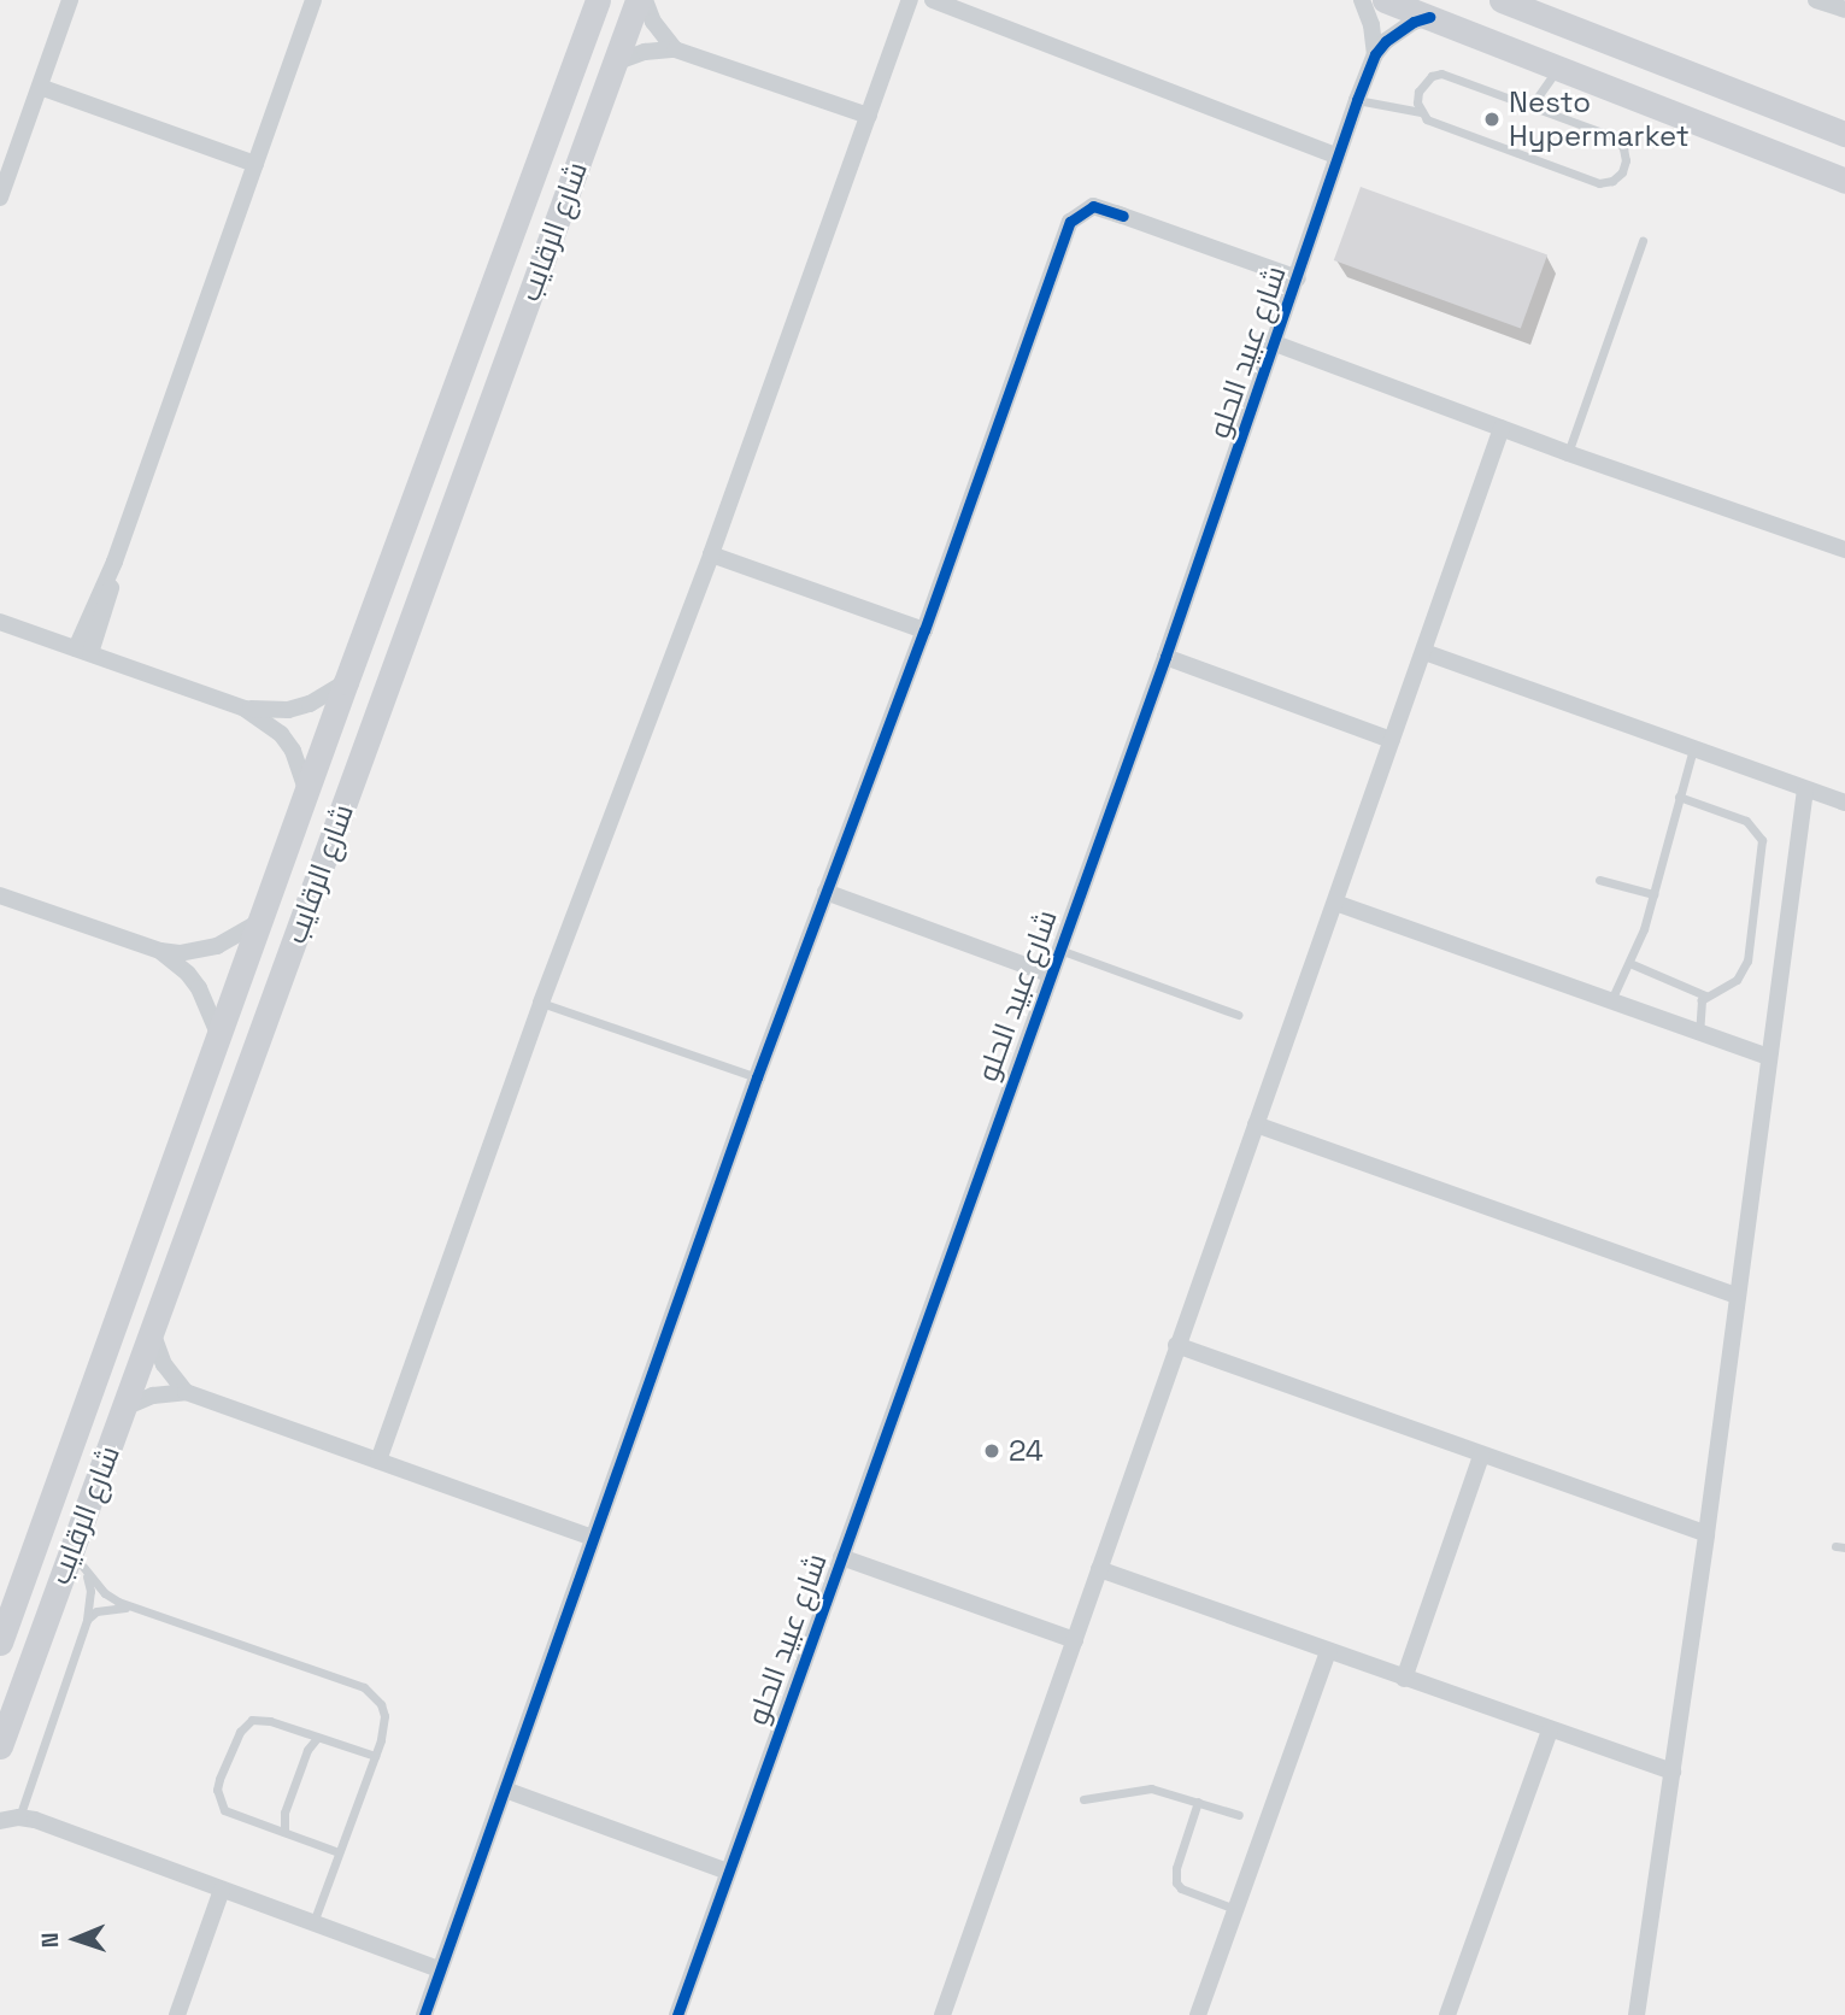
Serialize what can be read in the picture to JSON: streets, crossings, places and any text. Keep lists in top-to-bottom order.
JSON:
{
  "streets": {
    "street": ["شارع الرقايب", "شارع عبيد الحلو"]
  },
  "places": ["Nesto Hypermarket", "24"],
  "north": "left"
}
